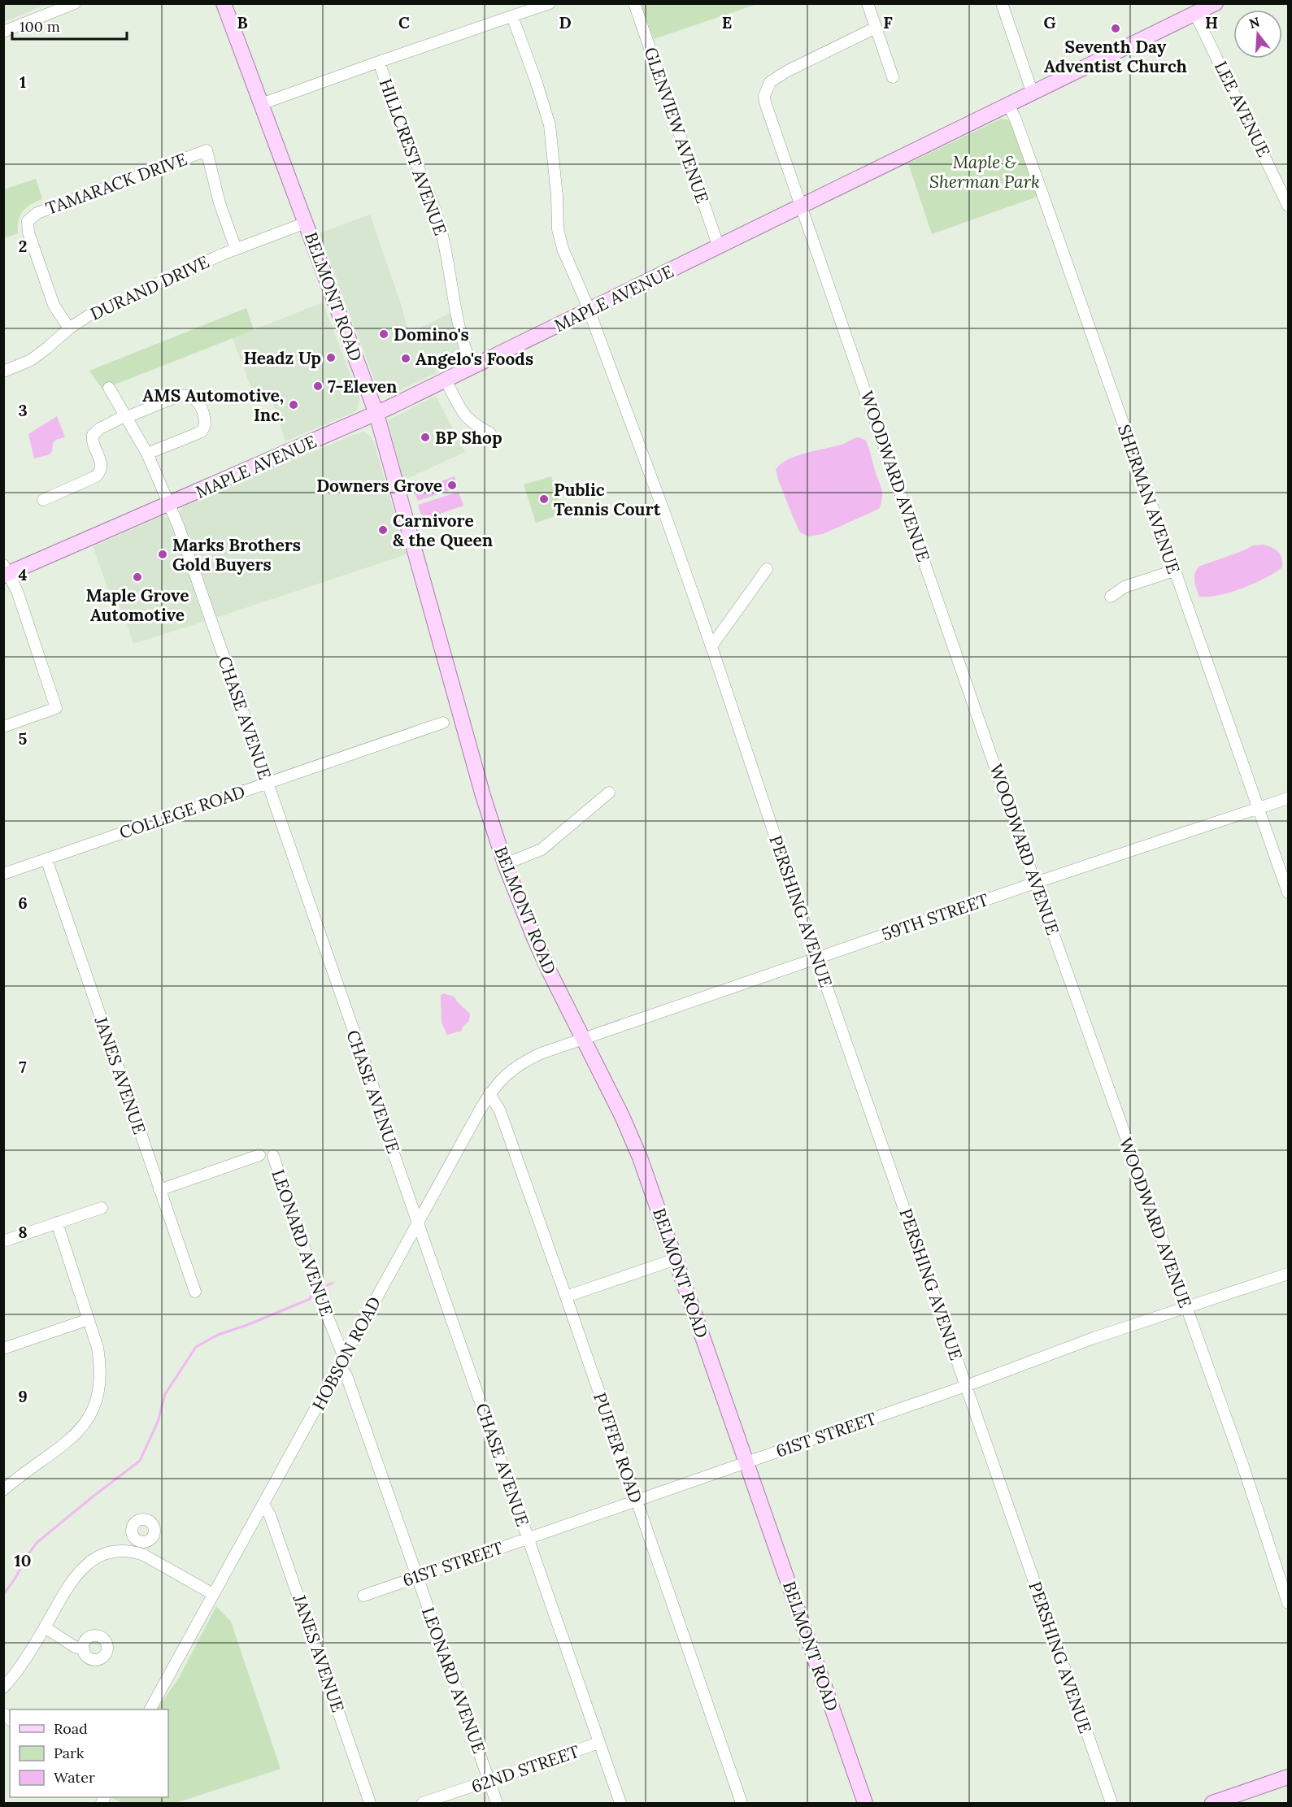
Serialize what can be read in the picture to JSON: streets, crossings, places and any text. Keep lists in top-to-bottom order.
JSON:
{
  "streets": {
    "main road": ["BELMONT ROAD", "MAPLE AVENUE"],
    "street": [
      "LEE AVENUE",
      "GLENVIEW AVENUE",
      "HILLCREST AVENUE",
      "TAMARACK DRIVE",
      "DURAND DRIVE",
      "WOODWARD AVENUE",
      "SHERMAN AVENUE",
      "CHASE AVENUE",
      "COLLEGE ROAD",
      "PERSHING AVENUE",
      "59TH STREET",
      "JANES AVENUE",
      "LEONARD AVENUE",
      "HOBSON ROAD",
      "61ST STREET",
      "PUFFER ROAD",
      "62ND STREET"
    ]
  },
  "crossings": [
    ["LEE AVENUE", "MAPLE AVENUE"],
    ["GLENVIEW AVENUE", "MAPLE AVENUE"],
    ["HILLCREST AVENUE", "MAPLE AVENUE"],
    ["TAMARACK DRIVE", "DURAND DRIVE"],
    ["DURAND DRIVE", "BELMONT ROAD"],
    ["BELMONT ROAD", "MAPLE AVENUE"],
    ["BELMONT ROAD", "59TH STREET"],
    ["BELMONT ROAD", "HOBSON ROAD"],
    ["BELMONT ROAD", "61ST STREET"],
    ["MAPLE AVENUE", "WOODWARD AVENUE"],
    ["MAPLE AVENUE", "SHERMAN AVENUE"],
    ["MAPLE AVENUE", "CHASE AVENUE"],
    ["MAPLE AVENUE", "PERSHING AVENUE"],
    ["WOODWARD AVENUE", "59TH STREET"],
    ["WOODWARD AVENUE", "61ST STREET"],
    ["SHERMAN AVENUE", "59TH STREET"],
    ["CHASE AVENUE", "COLLEGE ROAD"],
    ["CHASE AVENUE", "HOBSON ROAD"],
    ["CHASE AVENUE", "61ST STREET"],
    ["CHASE AVENUE", "62ND STREET"],
    ["COLLEGE ROAD", "JANES AVENUE"],
    ["PERSHING AVENUE", "59TH STREET"],
    ["PERSHING AVENUE", "61ST STREET"],
    ["59TH STREET", "HOBSON ROAD"],
    ["JANES AVENUE", "HOBSON ROAD"],
    ["LEONARD AVENUE", "HOBSON ROAD"],
    ["LEONARD AVENUE", "61ST STREET"],
    ["LEONARD AVENUE", "62ND STREET"],
    ["HOBSON ROAD", "PUFFER ROAD"],
    ["61ST STREET", "PUFFER ROAD"]
  ],
  "parks": ["Maple & Sherman Park"],
  "places": [
    "Seventh Day Adventist Church",
    "Domino's",
    "Headz Up",
    "Angelo's Foods",
    "7-Eleven",
    "AMS Automotive, Inc.",
    "BP Shop",
    "Downers Grove",
    "Public Tennis Court",
    "Carnivore & the Queen",
    "Marks Brothers Gold Buyers",
    "Maple Grove Automotive"
  ],
  "legend": ["Road", "Park", "Water"],
  "scale_bar": "100 m",
  "north": "top",
  "grid": {
    "columns": [
      "B",
      "C",
      "D",
      "E",
      "F",
      "G",
      "H"
    ],
    "rows": [
      "1",
      "2",
      "3",
      "4",
      "5",
      "6",
      "7",
      "8",
      "9",
      "10"
    ]
  }
}
